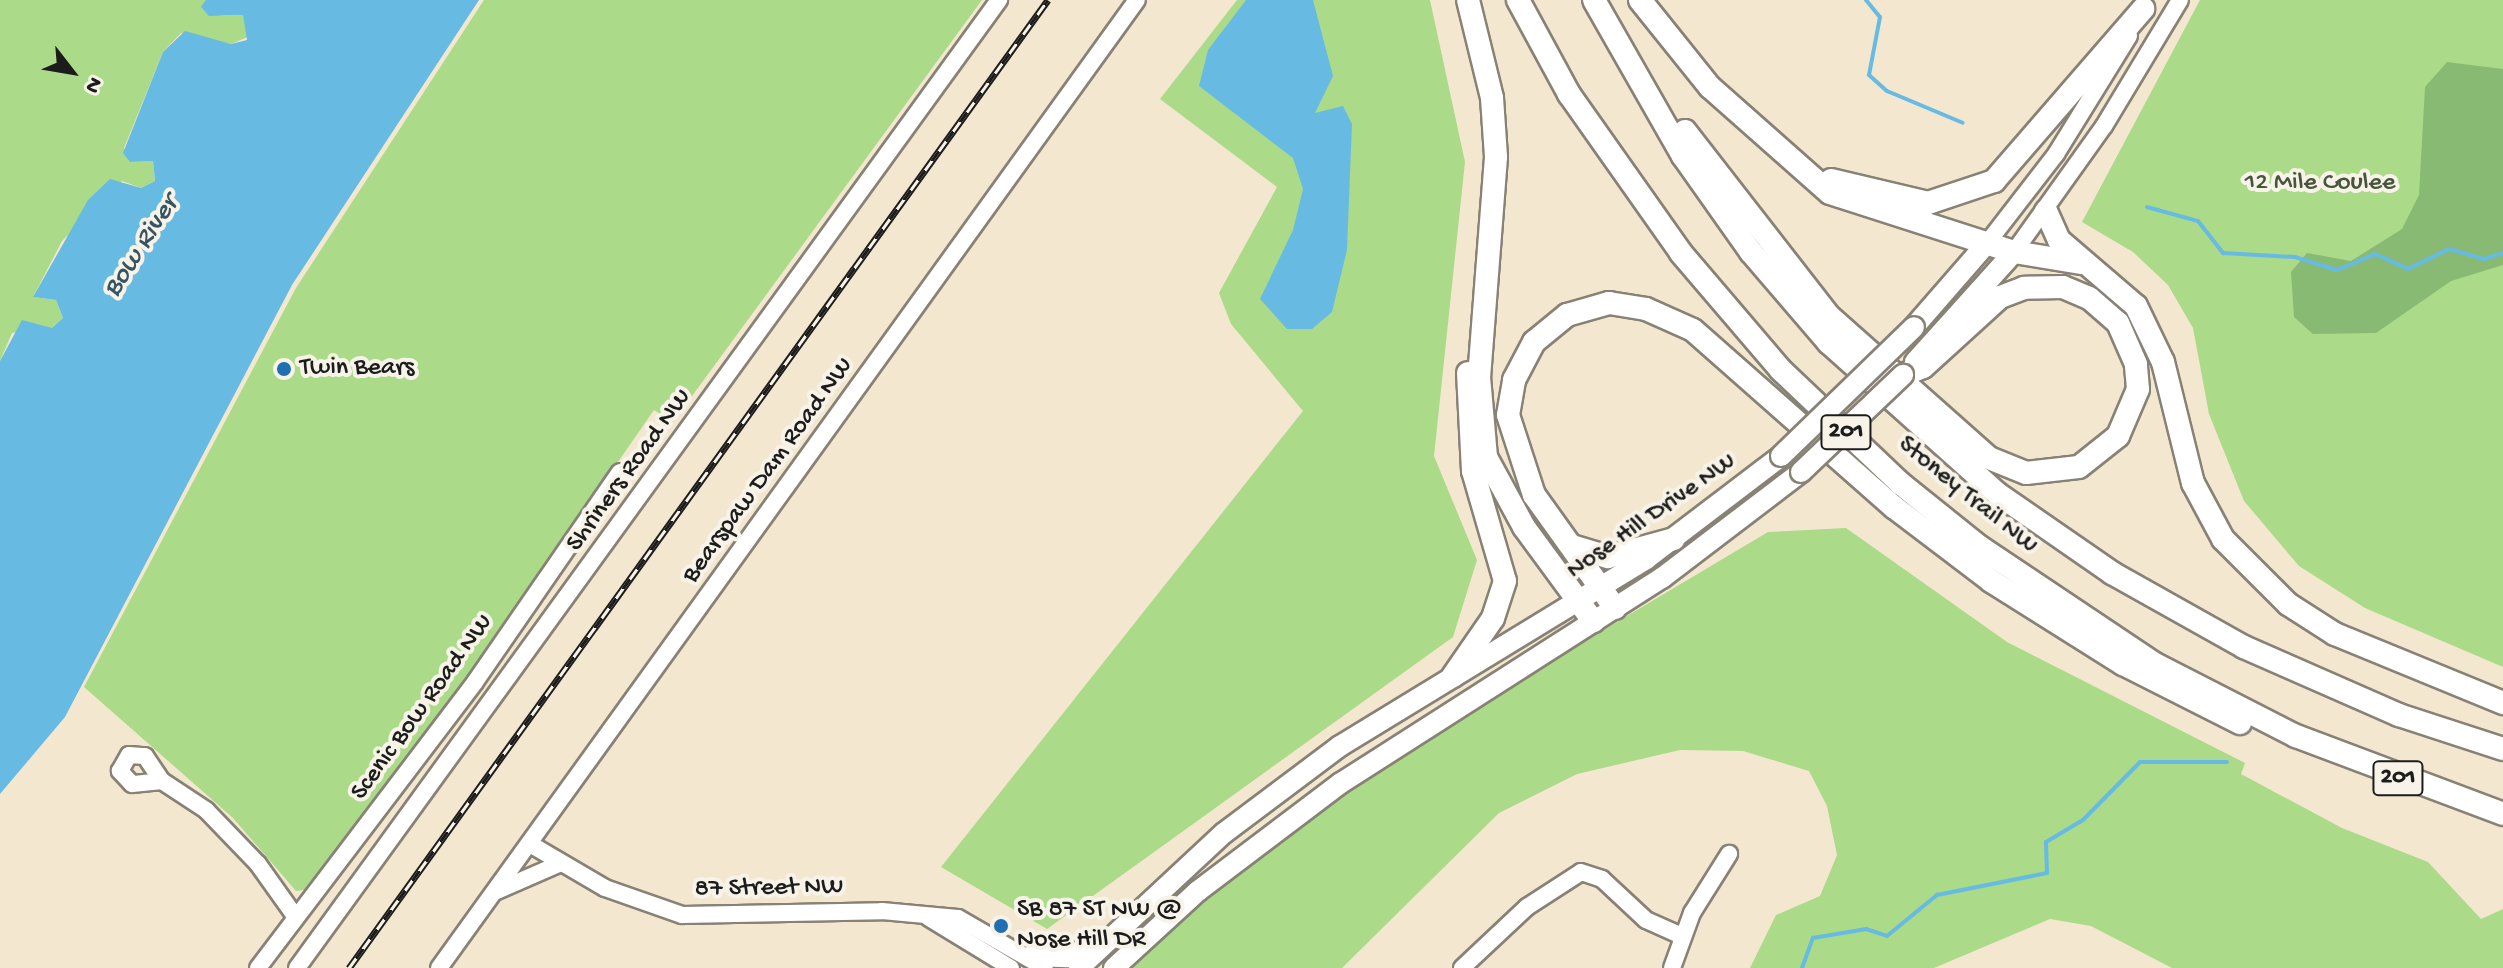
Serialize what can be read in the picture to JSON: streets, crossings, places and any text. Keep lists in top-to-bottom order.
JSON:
{
  "streets": {
    "highway": ["201", "Stoney Trail NW"],
    "main road": ["Nose Hill Drive NW"],
    "street": [
      "Shriners Road NW",
      "Bearspaw Dam Road NW",
      "Scenic Bow Road NW",
      "87 Street NW"
    ]
  },
  "crossings": [
    ["Bearspaw Dam Road NW", "87 Street NW"]
  ],
  "water": ["Bow River"],
  "parks": ["12 Mile Coulee"],
  "places": ["Twin Bears", "SB 87 ST NW @ Nose Hill DR"],
  "north": "bottom right"
}
